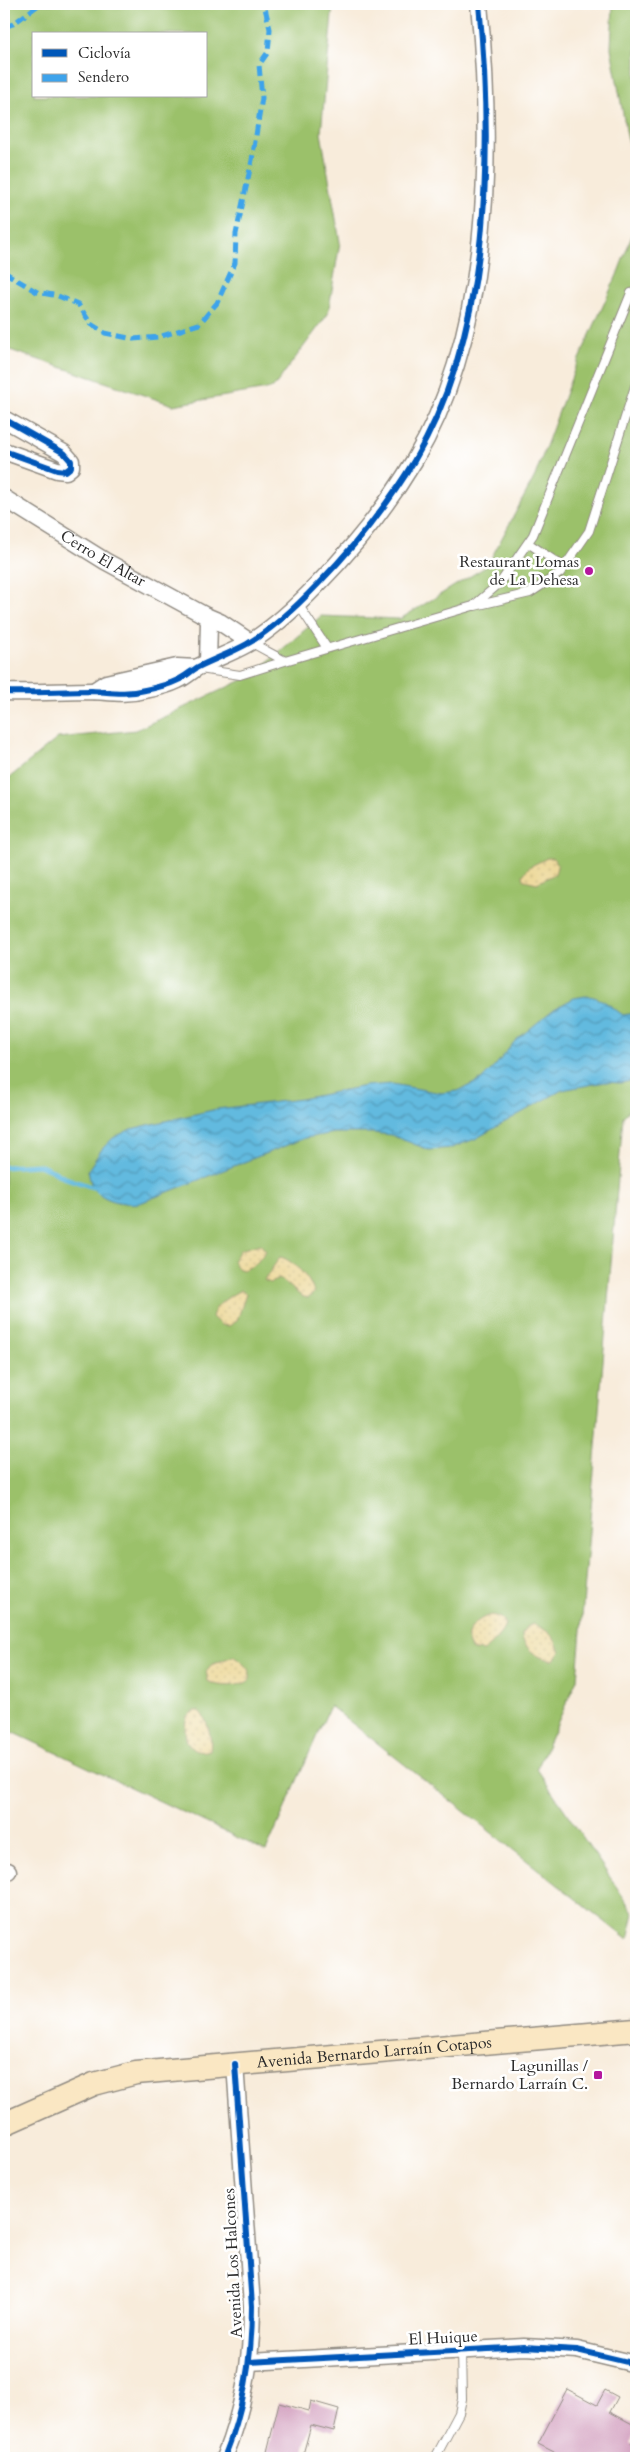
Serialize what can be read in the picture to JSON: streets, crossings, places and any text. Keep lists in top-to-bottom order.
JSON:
{
  "streets": {
    "main road": ["Avenida Bernardo Larraín Cotapos"],
    "street": ["Cerro El Altar", "Avenida Los Halcones", "El Huique"]
  },
  "crossings": [
    ["Avenida Bernardo Larraín Cotapos", "Avenida Los Halcones"],
    ["Avenida Los Halcones", "El Huique"]
  ],
  "places": {
    "other": ["Restaurant Lomas de La Dehesa"],
    "transit": ["Lagunillas / Bernardo Larraín C."]
  },
  "legend": ["Ciclovía", "Sendero"]
}
